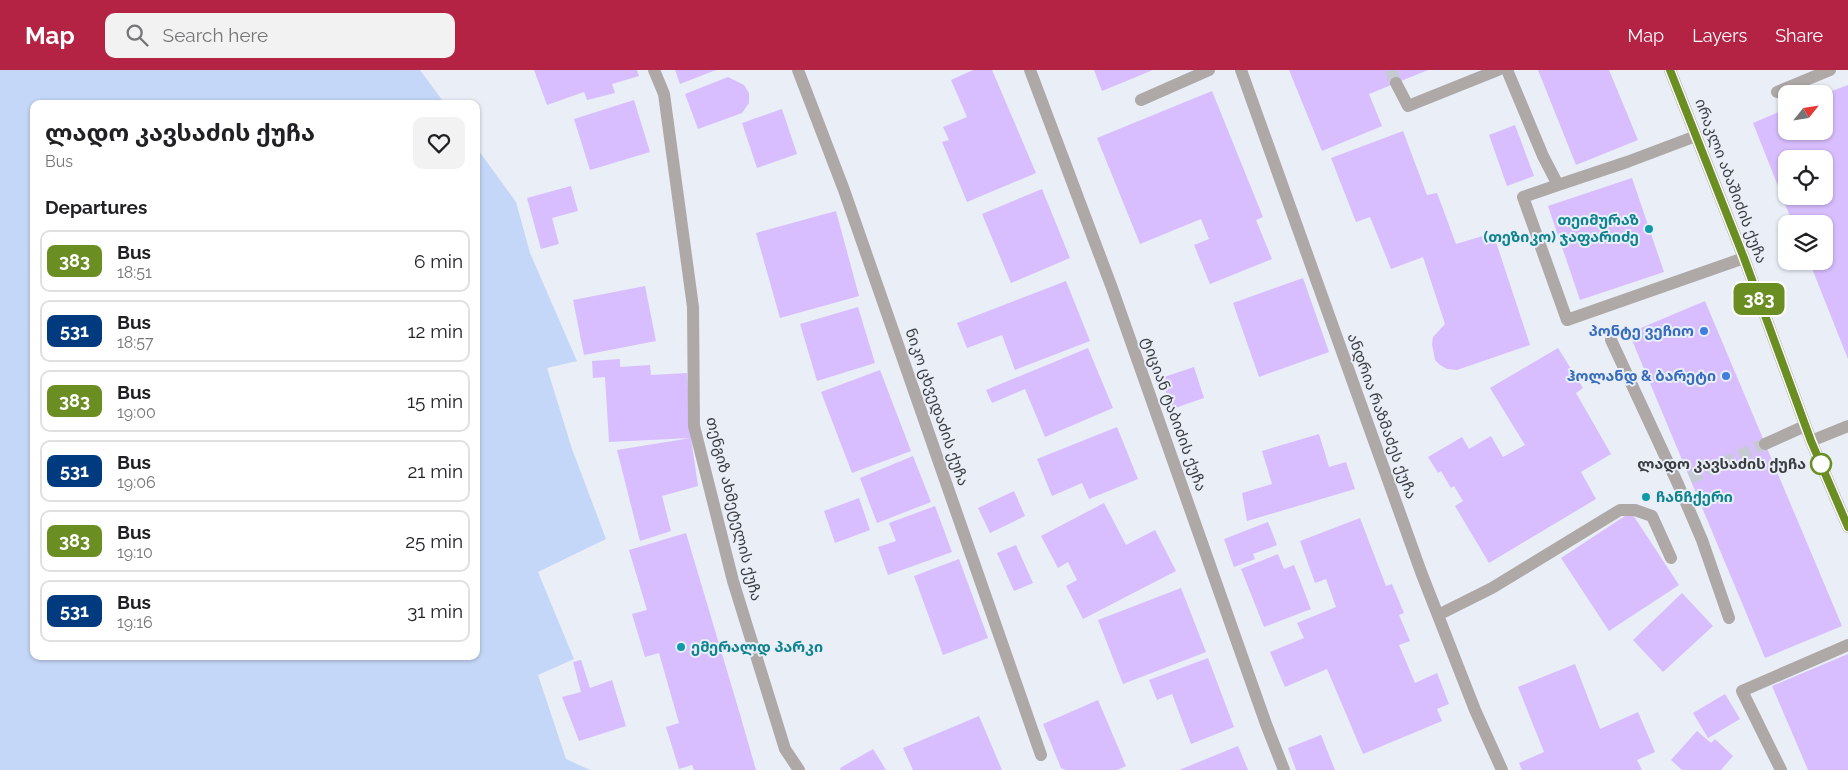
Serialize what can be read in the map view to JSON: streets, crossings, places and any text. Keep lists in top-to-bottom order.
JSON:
{
  "streets": {
    "street": [
      "ირაკლი აბაშიძის ქუჩა",
      "ნიკო ცხვედაძის ქუჩა",
      "ტიციან ტაბიძის ქუჩა",
      "ანდრია რაზმაძეს ქუჩა",
      "თენგიზ ახმეტელის ქუჩა"
    ]
  },
  "places": [
    "თეიმურაზ (თეზიკო) ჯაფარიძე",
    "პონტე ვეჩიო",
    "ჰოლანდ & ბარეტი",
    "ლადო კავსაძის ქუჩა",
    "ჩანჩქერი",
    "ემერალდ პარკი"
  ],
  "lines": ["bus line 383"],
  "north": "top right",
  "page": {
    "header": "Map",
    "search": "Search here",
    "nav": ["Map", "Layers", "Share"],
    "on_map": "383",
    "heading": [
      ["ლადო კავსაძის ქუჩა", "Bus"],
      "Departures"
    ],
    "list": [
      {
        "mark": "383",
        "name": "Bus",
        "note": "18:51",
        "value": "6 min"
      },
      {
        "mark": "531",
        "name": "Bus",
        "note": "18:57",
        "value": "12 min"
      },
      {
        "mark": "383",
        "name": "Bus",
        "note": "19:00",
        "value": "15 min"
      },
      {
        "mark": "531",
        "name": "Bus",
        "note": "19:06",
        "value": "21 min"
      },
      {
        "mark": "383",
        "name": "Bus",
        "note": "19:10",
        "value": "25 min"
      },
      {
        "mark": "531",
        "name": "Bus",
        "note": "19:16",
        "value": "31 min"
      }
    ]
  }
}
